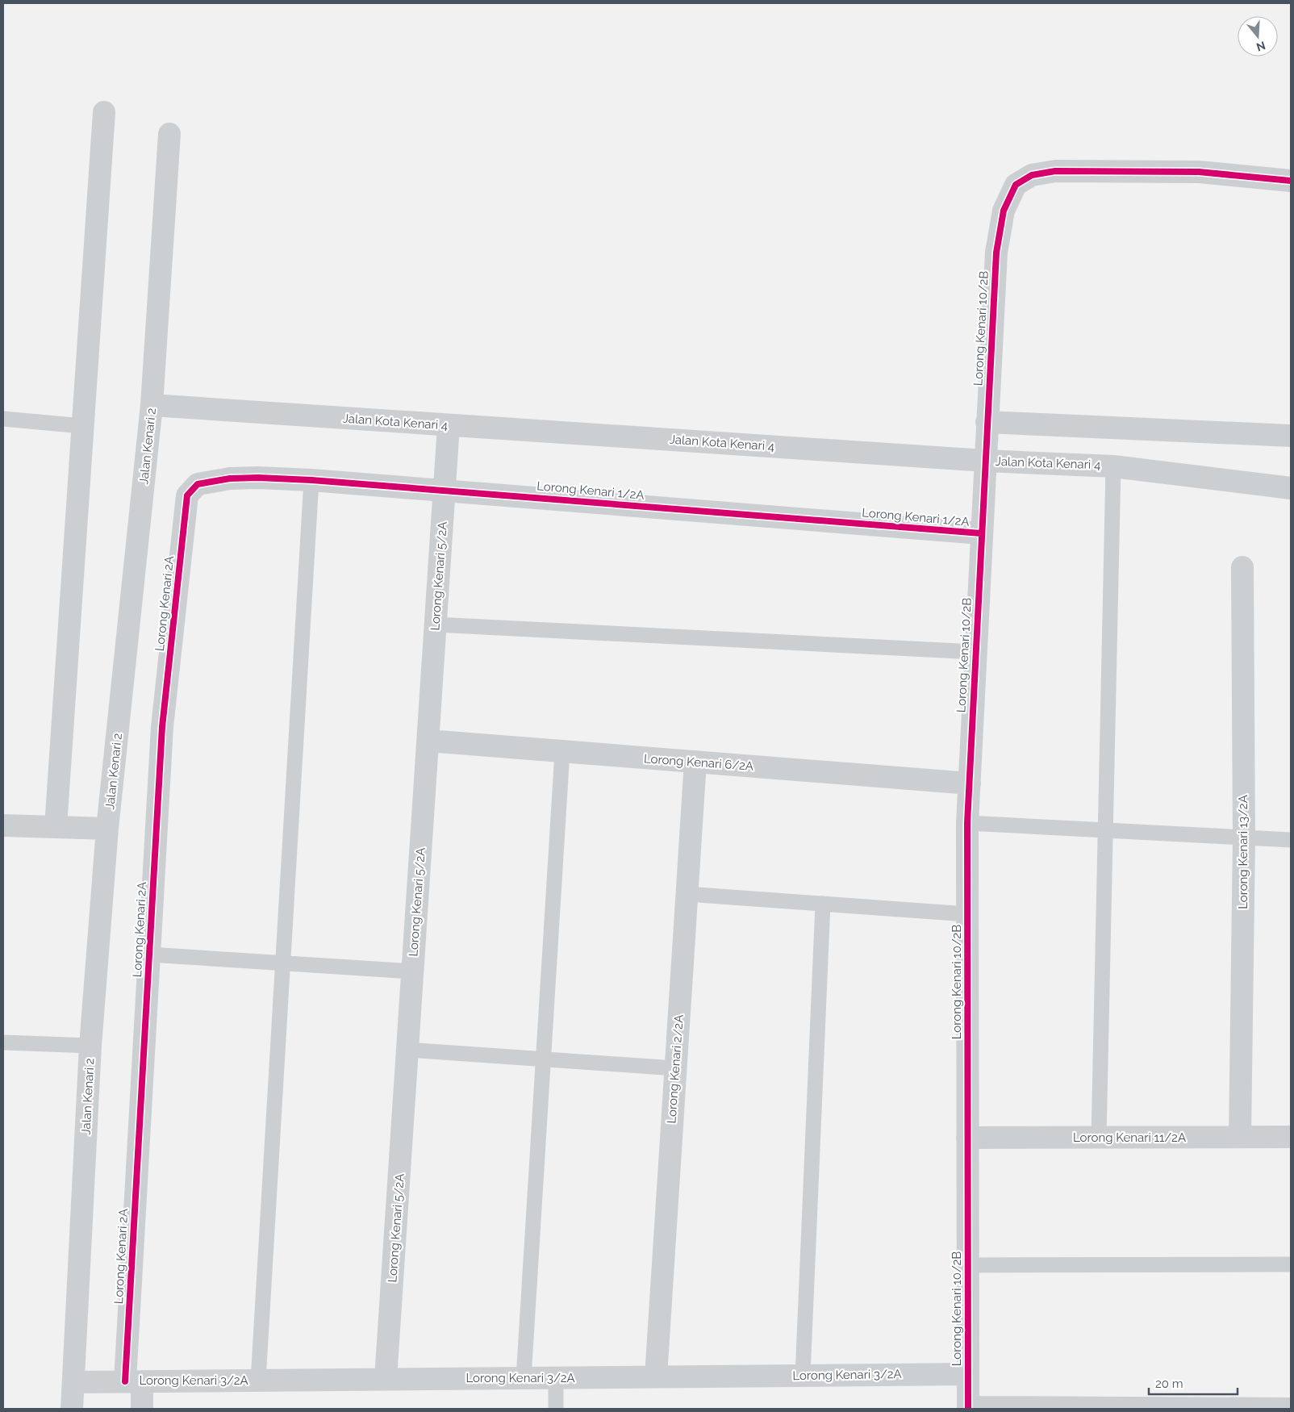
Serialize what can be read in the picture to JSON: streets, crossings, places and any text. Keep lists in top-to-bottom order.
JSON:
{
  "streets": {
    "street": [
      "Lorong Kenari 10/2B",
      "Jalan Kota Kenari 4",
      "Jalan Kenari 2",
      "Lorong Kenari 1/2A",
      "Lorong Kenari 5/2A",
      "Lorong Kenari 2A",
      "Lorong Kenari 6/2A",
      "Lorong Kenari 13/2A",
      "Lorong Kenari 2/2A",
      "Lorong Kenari 11/2A",
      "Lorong Kenari 3/2A"
    ]
  },
  "crossings": [
    ["Lorong Kenari 10/2B", "Jalan Kota Kenari 4"],
    ["Lorong Kenari 10/2B", "Lorong Kenari 1/2A"],
    ["Lorong Kenari 10/2B", "Lorong Kenari 6/2A"],
    ["Lorong Kenari 10/2B", "Lorong Kenari 11/2A"],
    ["Lorong Kenari 10/2B", "Lorong Kenari 3/2A"],
    ["Jalan Kota Kenari 4", "Jalan Kenari 2"],
    ["Jalan Kota Kenari 4", "Lorong Kenari 5/2A"],
    ["Jalan Kenari 2", "Lorong Kenari 3/2A"],
    ["Lorong Kenari 1/2A", "Lorong Kenari 5/2A"],
    ["Lorong Kenari 1/2A", "Lorong Kenari 2A"],
    ["Lorong Kenari 5/2A", "Lorong Kenari 6/2A"],
    ["Lorong Kenari 5/2A", "Lorong Kenari 3/2A"],
    ["Lorong Kenari 2A", "Lorong Kenari 3/2A"],
    ["Lorong Kenari 6/2A", "Lorong Kenari 2/2A"],
    ["Lorong Kenari 13/2A", "Lorong Kenari 11/2A"],
    ["Lorong Kenari 2/2A", "Lorong Kenari 3/2A"]
  ],
  "scale_bar": "20 m",
  "north": "bottom"
}
